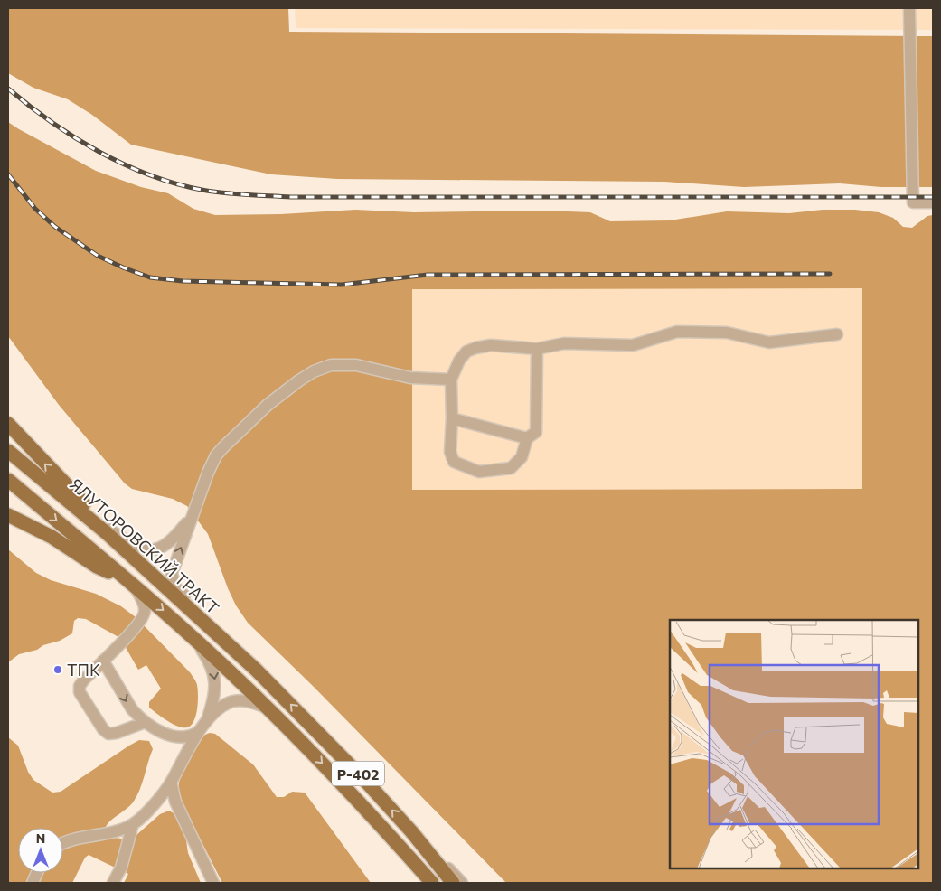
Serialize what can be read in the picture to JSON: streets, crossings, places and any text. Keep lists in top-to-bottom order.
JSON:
{
  "streets": {
    "main road": ["ЯЛУТОРОВСКИЙ ТРАКТ", "Р-402"]
  },
  "crossings": [
    ["ЯЛУТОРОВСКИЙ ТРАКТ", "Р-402"]
  ],
  "places": ["ТПК"],
  "north": "top"
}
